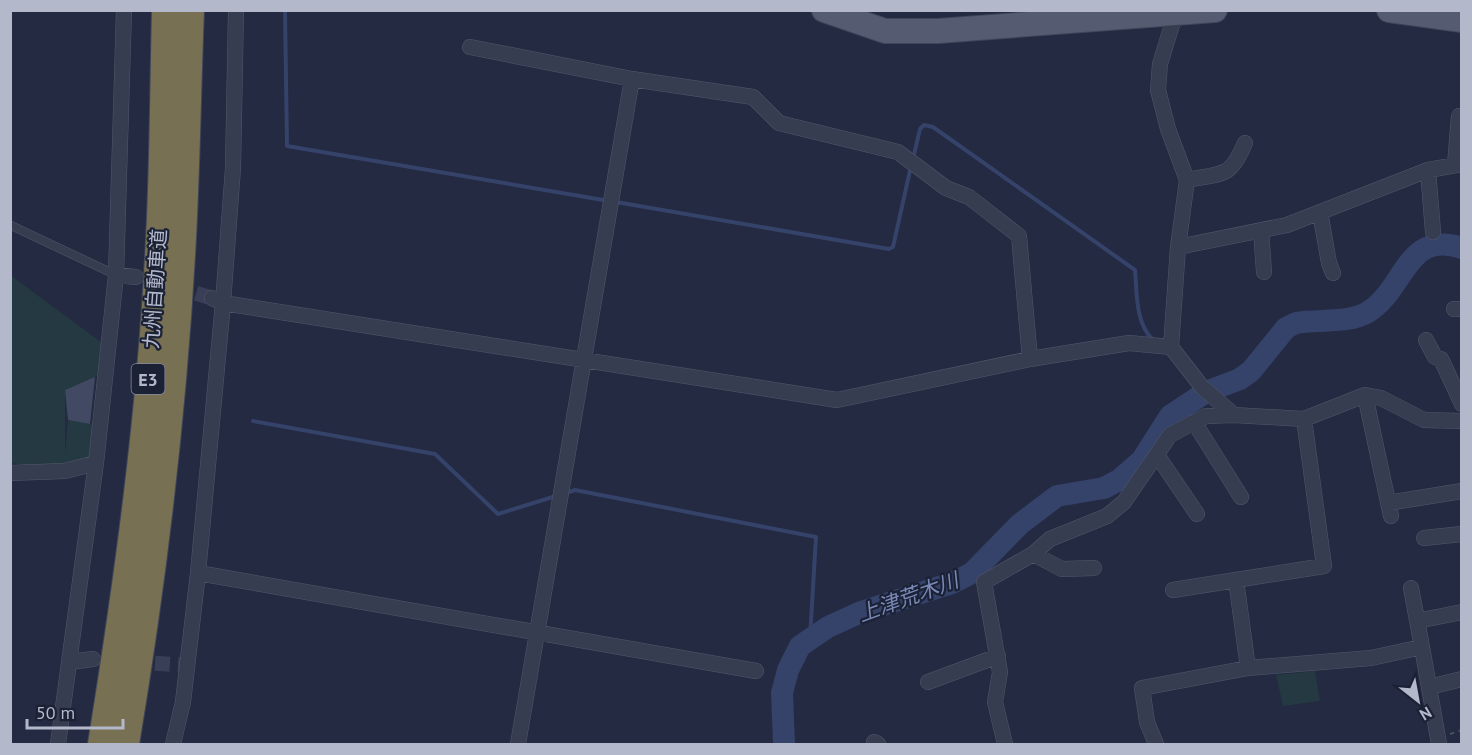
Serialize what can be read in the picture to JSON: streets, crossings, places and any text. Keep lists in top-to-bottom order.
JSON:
{
  "streets": {
    "highway": ["九州自動車道", "E3"]
  },
  "water": ["上津荒木川"],
  "scale_bar": "50 m",
  "north": "bottom right"
}
